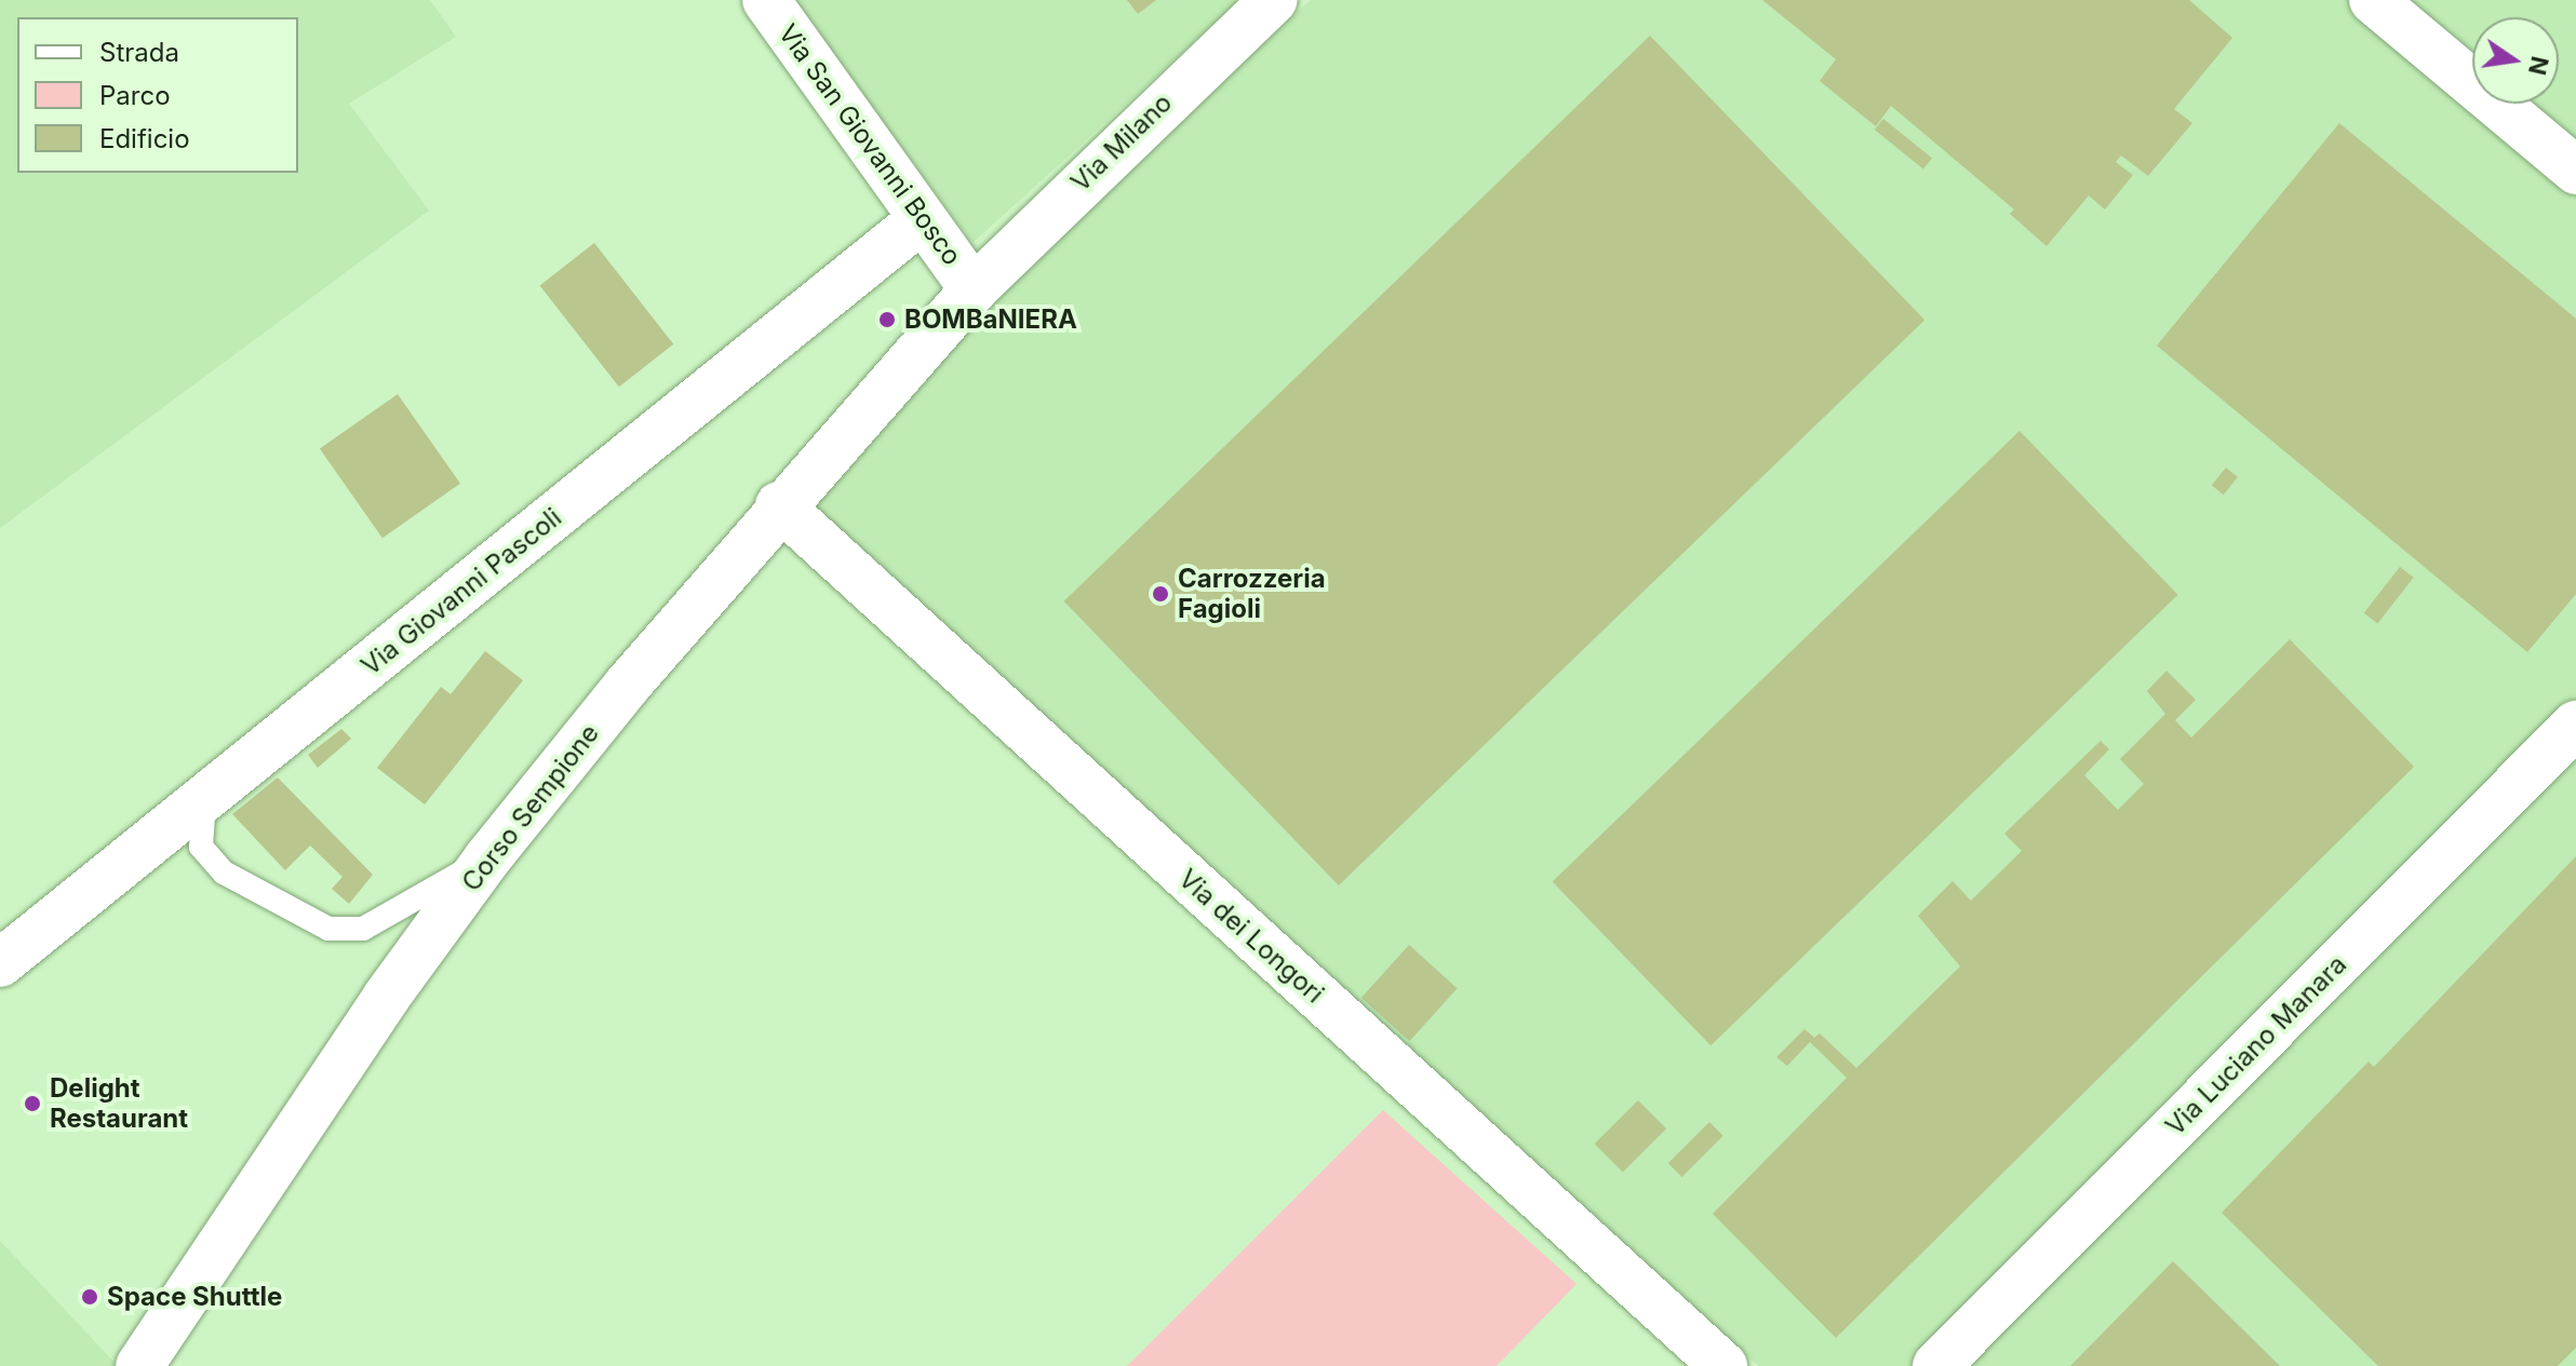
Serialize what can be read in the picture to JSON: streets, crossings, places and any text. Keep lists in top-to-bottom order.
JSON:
{
  "streets": {
    "street": [
      "Via Milano",
      "Via San Giovanni Bosco",
      "Via Giovanni Pascoli",
      "Corso Sempione",
      "Via dei Longori",
      "Via Luciano Manara"
    ]
  },
  "crossings": [
    ["Via Milano", "Via San Giovanni Bosco"],
    ["Via Milano", "Corso Sempione"],
    ["Via San Giovanni Bosco", "Via Giovanni Pascoli"],
    ["Via San Giovanni Bosco", "Corso Sempione"],
    ["Corso Sempione", "Via dei Longori"]
  ],
  "places": [
    "BOMBaNIERA",
    "Carrozzeria Fagioli",
    "Delight Restaurant",
    "Space Shuttle"
  ],
  "legend": ["Strada", "Parco", "Edificio"],
  "north": "right"
}
